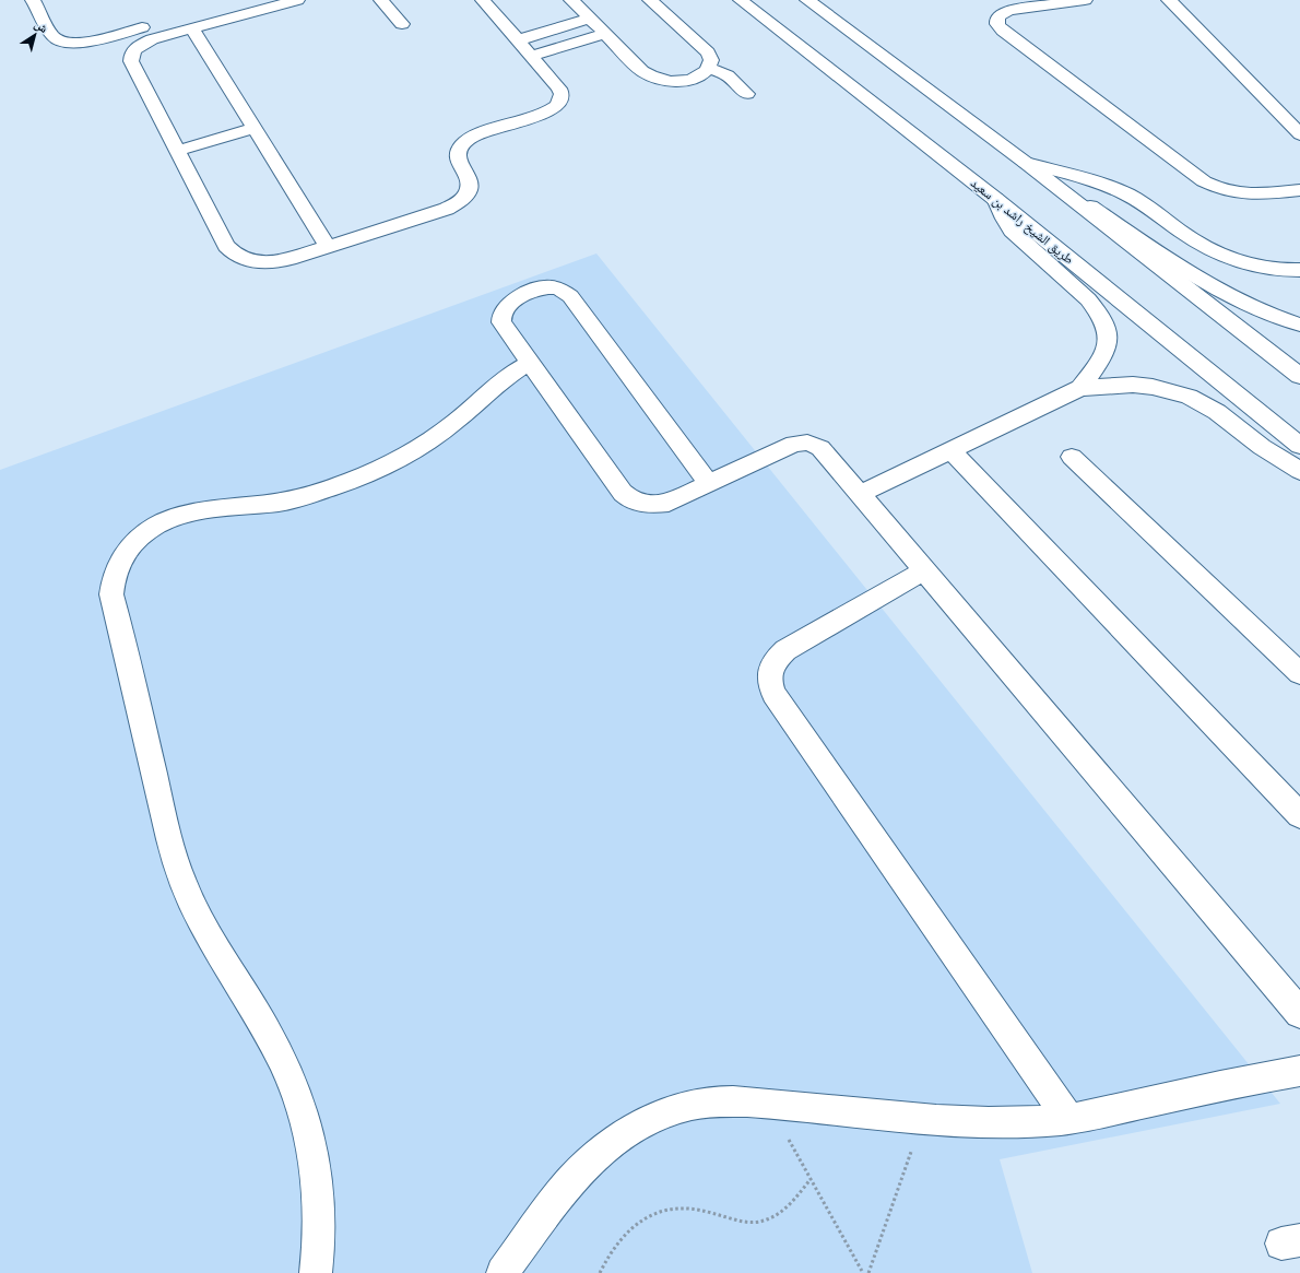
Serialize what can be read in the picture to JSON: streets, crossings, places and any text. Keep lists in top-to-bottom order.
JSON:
{
  "streets": {
    "main road": ["طريق الشيخ راشد بن سعيد"]
  },
  "north": "top right"
}
